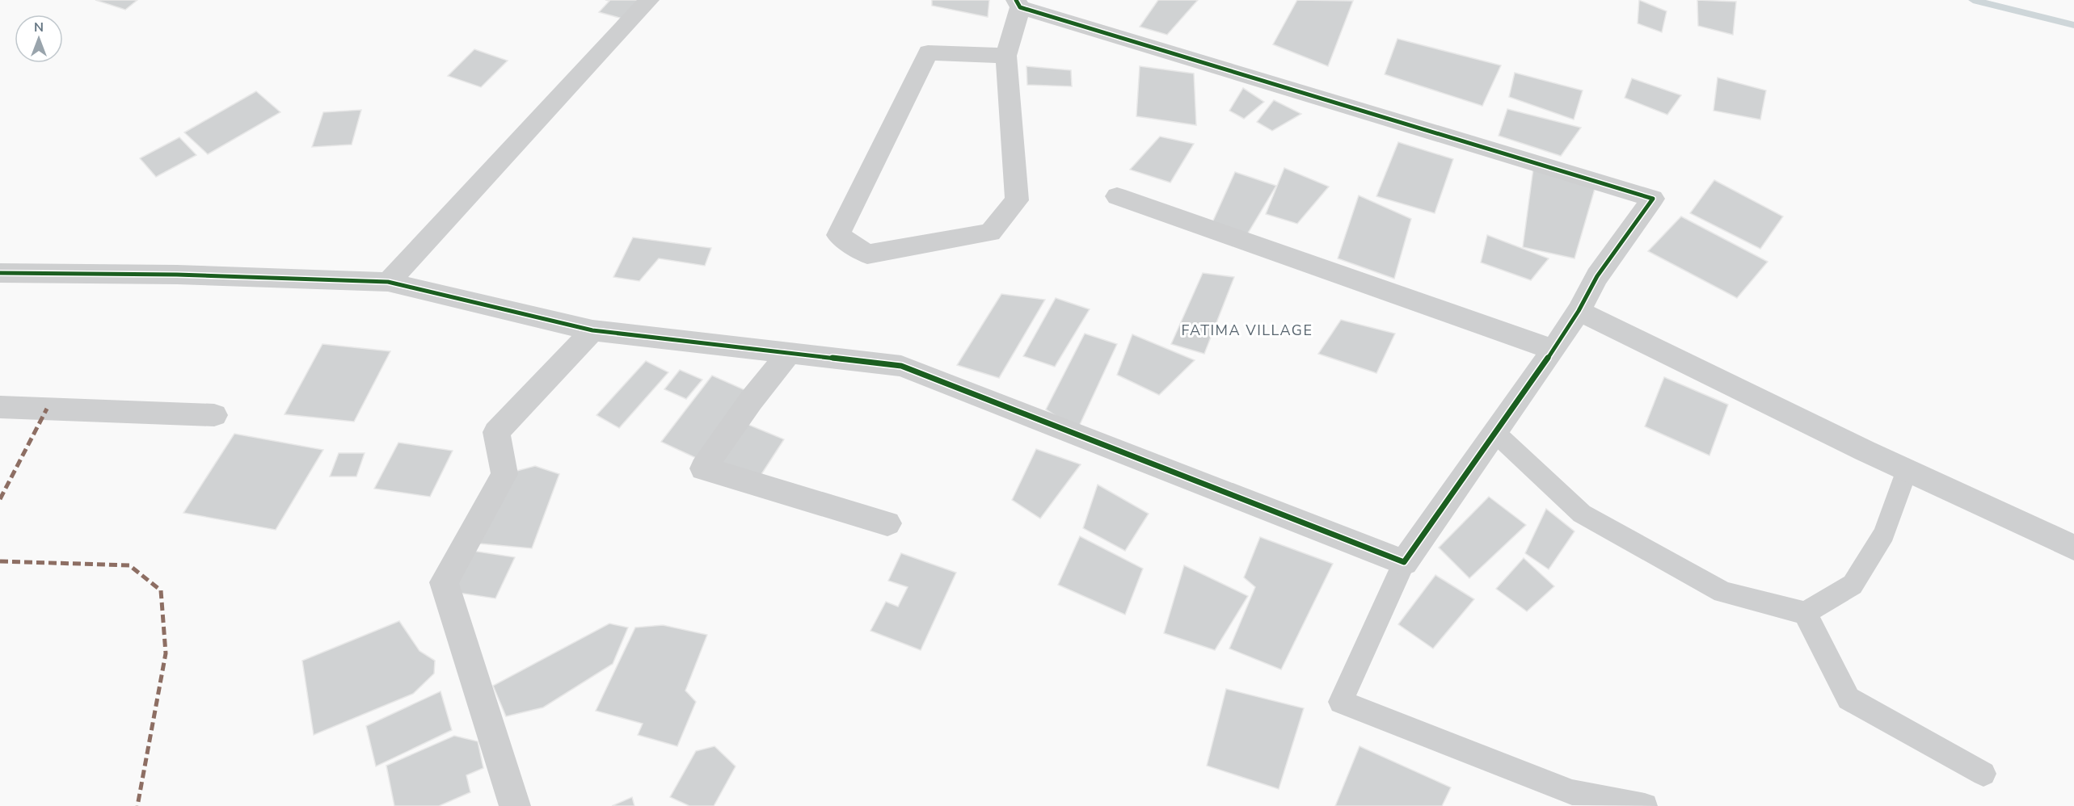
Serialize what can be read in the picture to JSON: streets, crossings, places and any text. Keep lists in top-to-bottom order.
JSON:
{
  "districts": ["FATIMA VILLAGE"],
  "north": "top"
}
